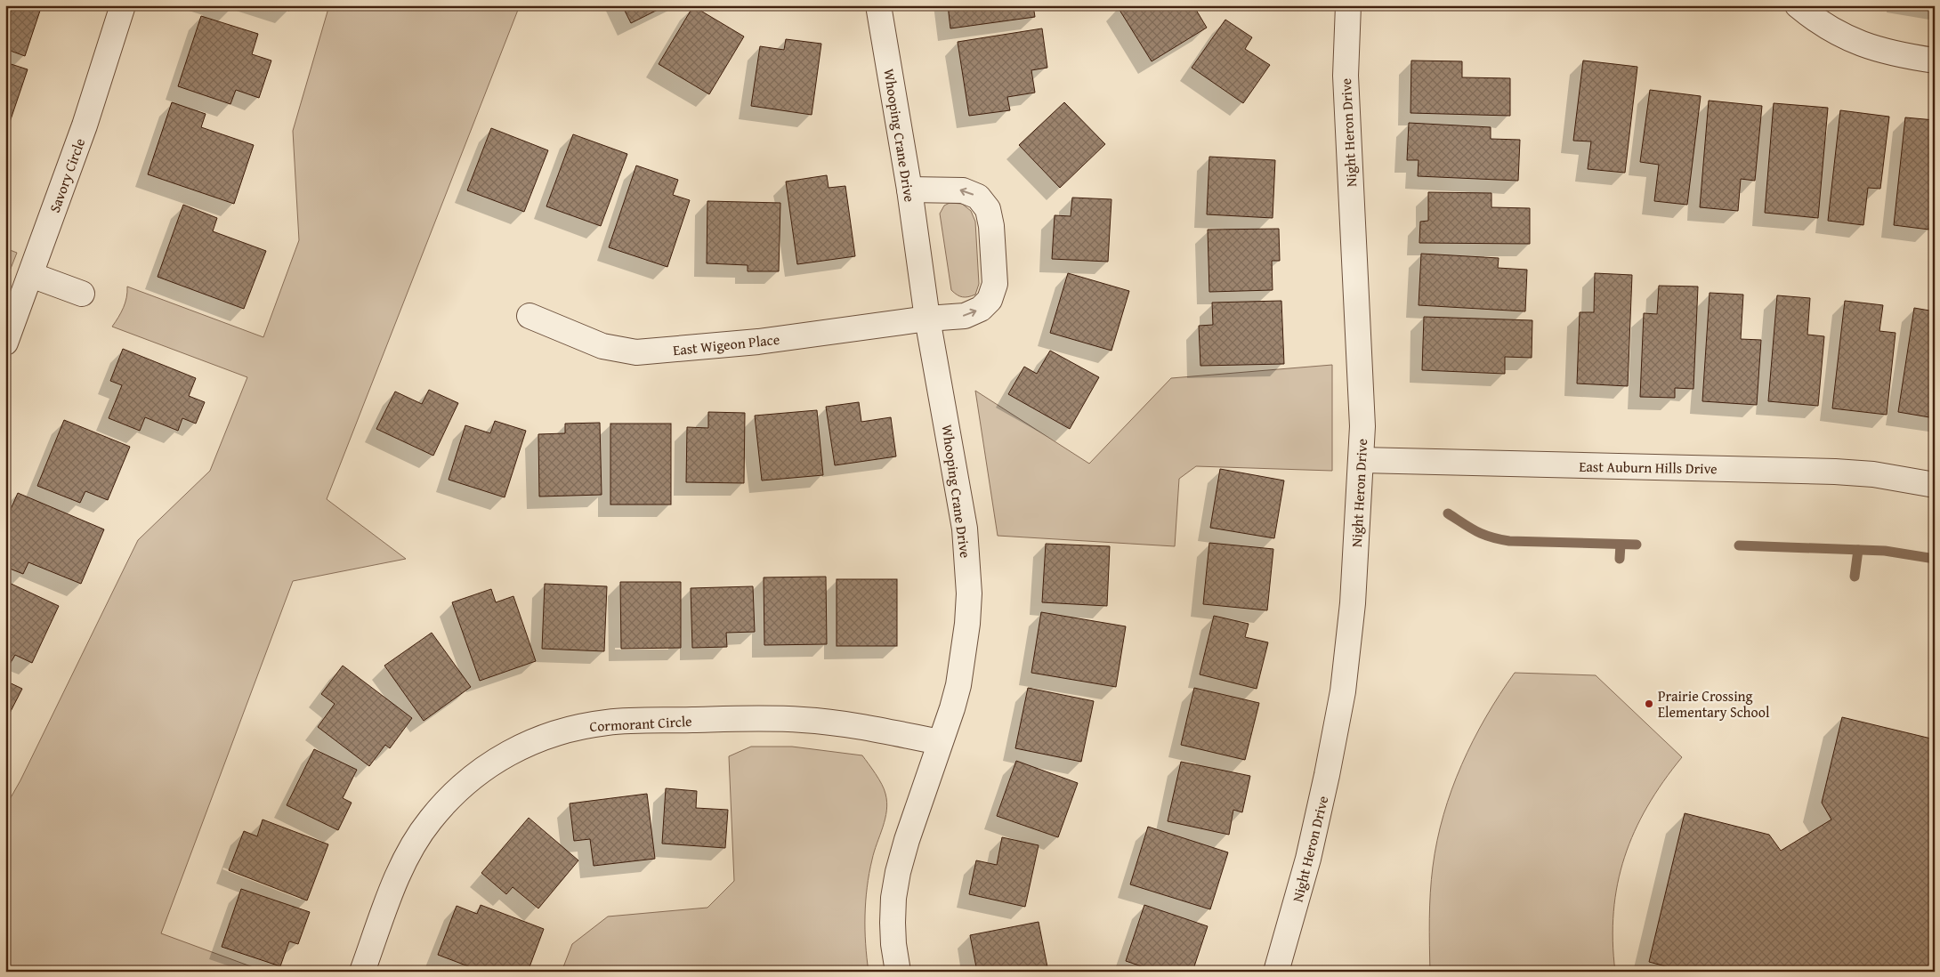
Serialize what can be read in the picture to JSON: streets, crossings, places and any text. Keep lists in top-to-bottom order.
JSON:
{
  "streets": {
    "street": [
      "Night Heron Drive",
      "Whooping Crane Drive",
      "Savory Circle",
      "East Wigeon Place",
      "East Auburn Hills Drive",
      "Cormorant Circle"
    ]
  },
  "crossings": [
    ["Night Heron Drive", "East Auburn Hills Drive"],
    ["Whooping Crane Drive", "East Wigeon Place"],
    ["Whooping Crane Drive", "Cormorant Circle"]
  ],
  "places": ["Prairie Crossing Elementary School"]
}
